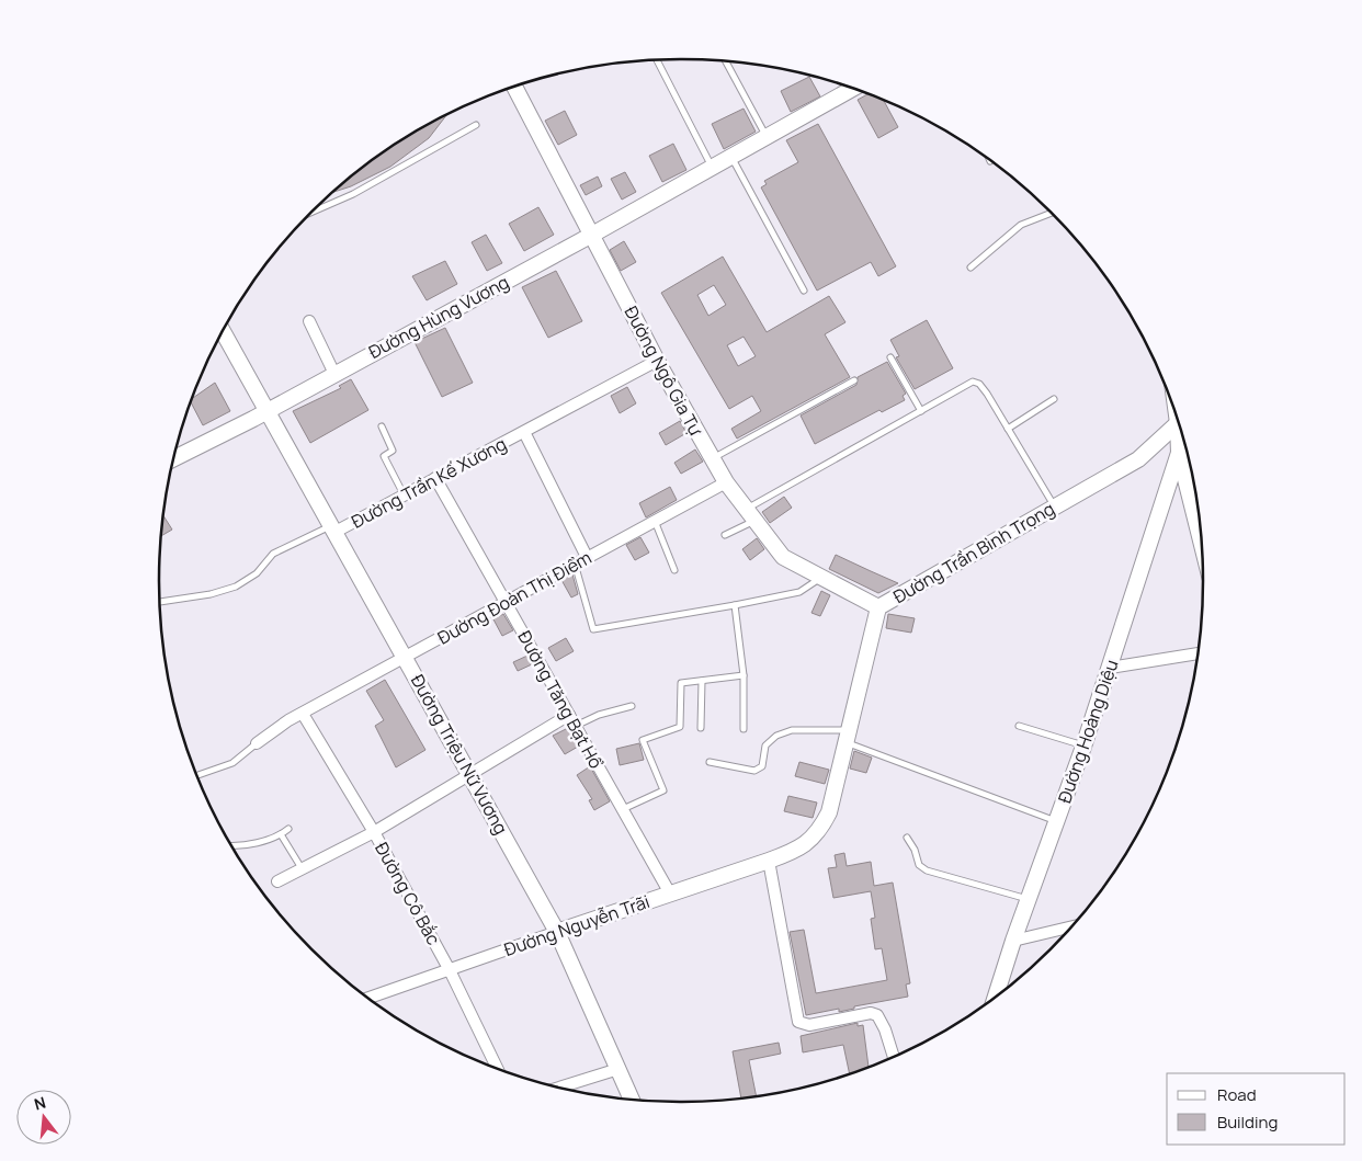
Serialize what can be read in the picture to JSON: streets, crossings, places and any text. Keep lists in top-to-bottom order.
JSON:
{
  "streets": {
    "street": [
      "Đường Hùng Vương",
      "Đường Ngô Gia Tự",
      "Đường Trần Kế Xương",
      "Đường Trần Bình Trọng",
      "Đường Đoàn Thị Điểm",
      "Đường Tăng Bạt Hổ",
      "Đường Hoàng Diệu",
      "Đường Triệu Nữ Vương",
      "Đường Cô Bắc",
      "Đường Nguyễn Trãi"
    ]
  },
  "crossings": [
    ["Đường Hùng Vương", "Đường Ngô Gia Tự"],
    ["Đường Hùng Vương", "Đường Triệu Nữ Vương"],
    ["Đường Ngô Gia Tự", "Đường Trần Kế Xương"],
    ["Đường Ngô Gia Tự", "Đường Trần Bình Trọng"],
    ["Đường Ngô Gia Tự", "Đường Đoàn Thị Điểm"],
    ["Đường Trần Kế Xương", "Đường Đoàn Thị Điểm"],
    ["Đường Trần Kế Xương", "Đường Tăng Bạt Hổ"],
    ["Đường Trần Kế Xương", "Đường Triệu Nữ Vương"],
    ["Đường Trần Bình Trọng", "Đường Nguyễn Trãi"],
    ["Đường Đoàn Thị Điểm", "Đường Tăng Bạt Hổ"],
    ["Đường Đoàn Thị Điểm", "Đường Triệu Nữ Vương"],
    ["Đường Đoàn Thị Điểm", "Đường Cô Bắc"],
    ["Đường Tăng Bạt Hổ", "Đường Nguyễn Trãi"],
    ["Đường Triệu Nữ Vương", "Đường Nguyễn Trãi"],
    ["Đường Cô Bắc", "Đường Nguyễn Trãi"]
  ],
  "legend": ["Road", "Building"],
  "north": "top"
}
